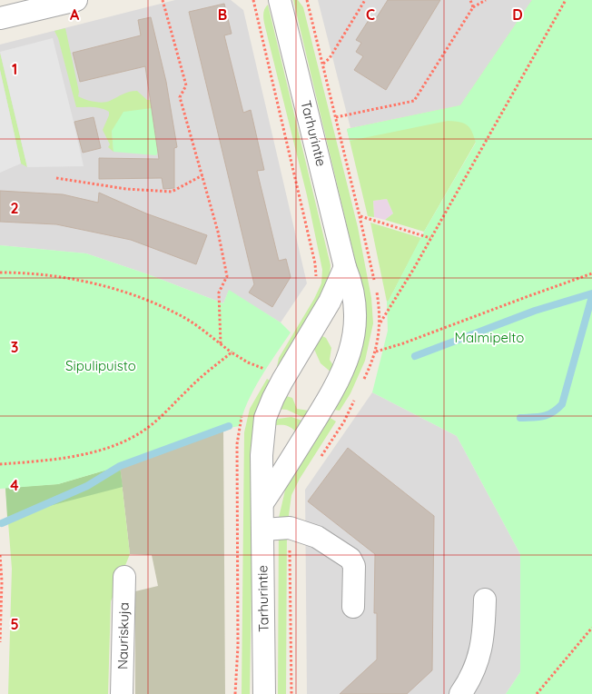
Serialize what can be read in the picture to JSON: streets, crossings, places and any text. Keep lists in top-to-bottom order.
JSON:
{
  "streets": {
    "street": ["Tarhurintie", "Nauriskuja"]
  },
  "parks": ["Malmipelto", "Sipulipuisto"],
  "grid": {
    "columns": [
      "A",
      "B",
      "C",
      "D"
    ],
    "rows": [
      "1",
      "2",
      "3",
      "4",
      "5"
    ]
  }
}
